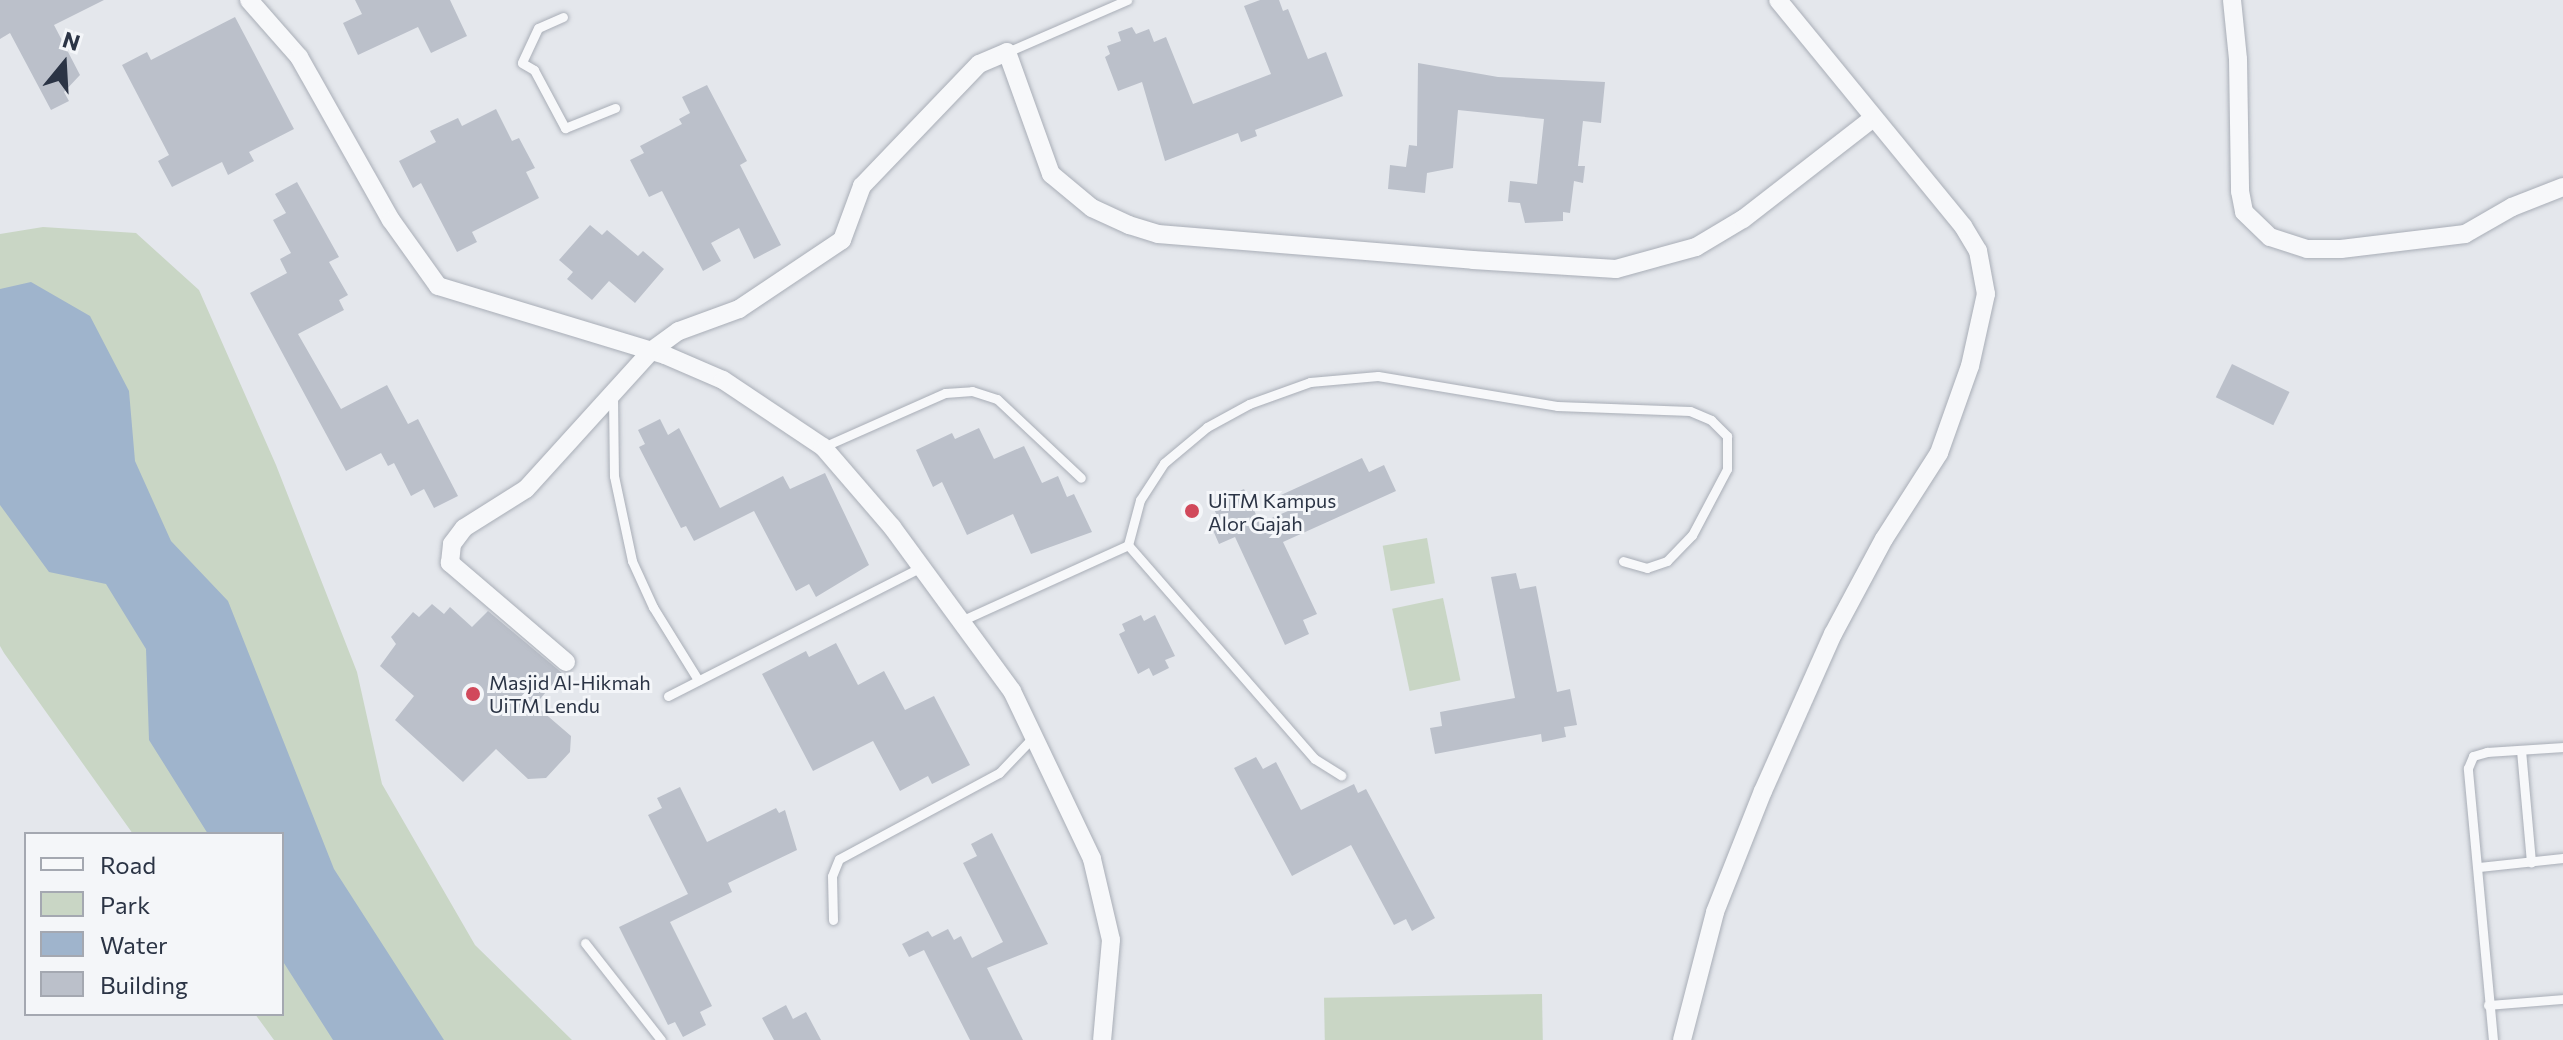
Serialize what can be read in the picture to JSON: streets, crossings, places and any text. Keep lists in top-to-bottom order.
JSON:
{
  "places": ["UiTM Kampus Alor Gajah", "Masjid Al-Hikmah UiTM Lendu"],
  "legend": [
    "Road",
    "Park",
    "Water",
    "Building"
  ],
  "north": "top"
}
